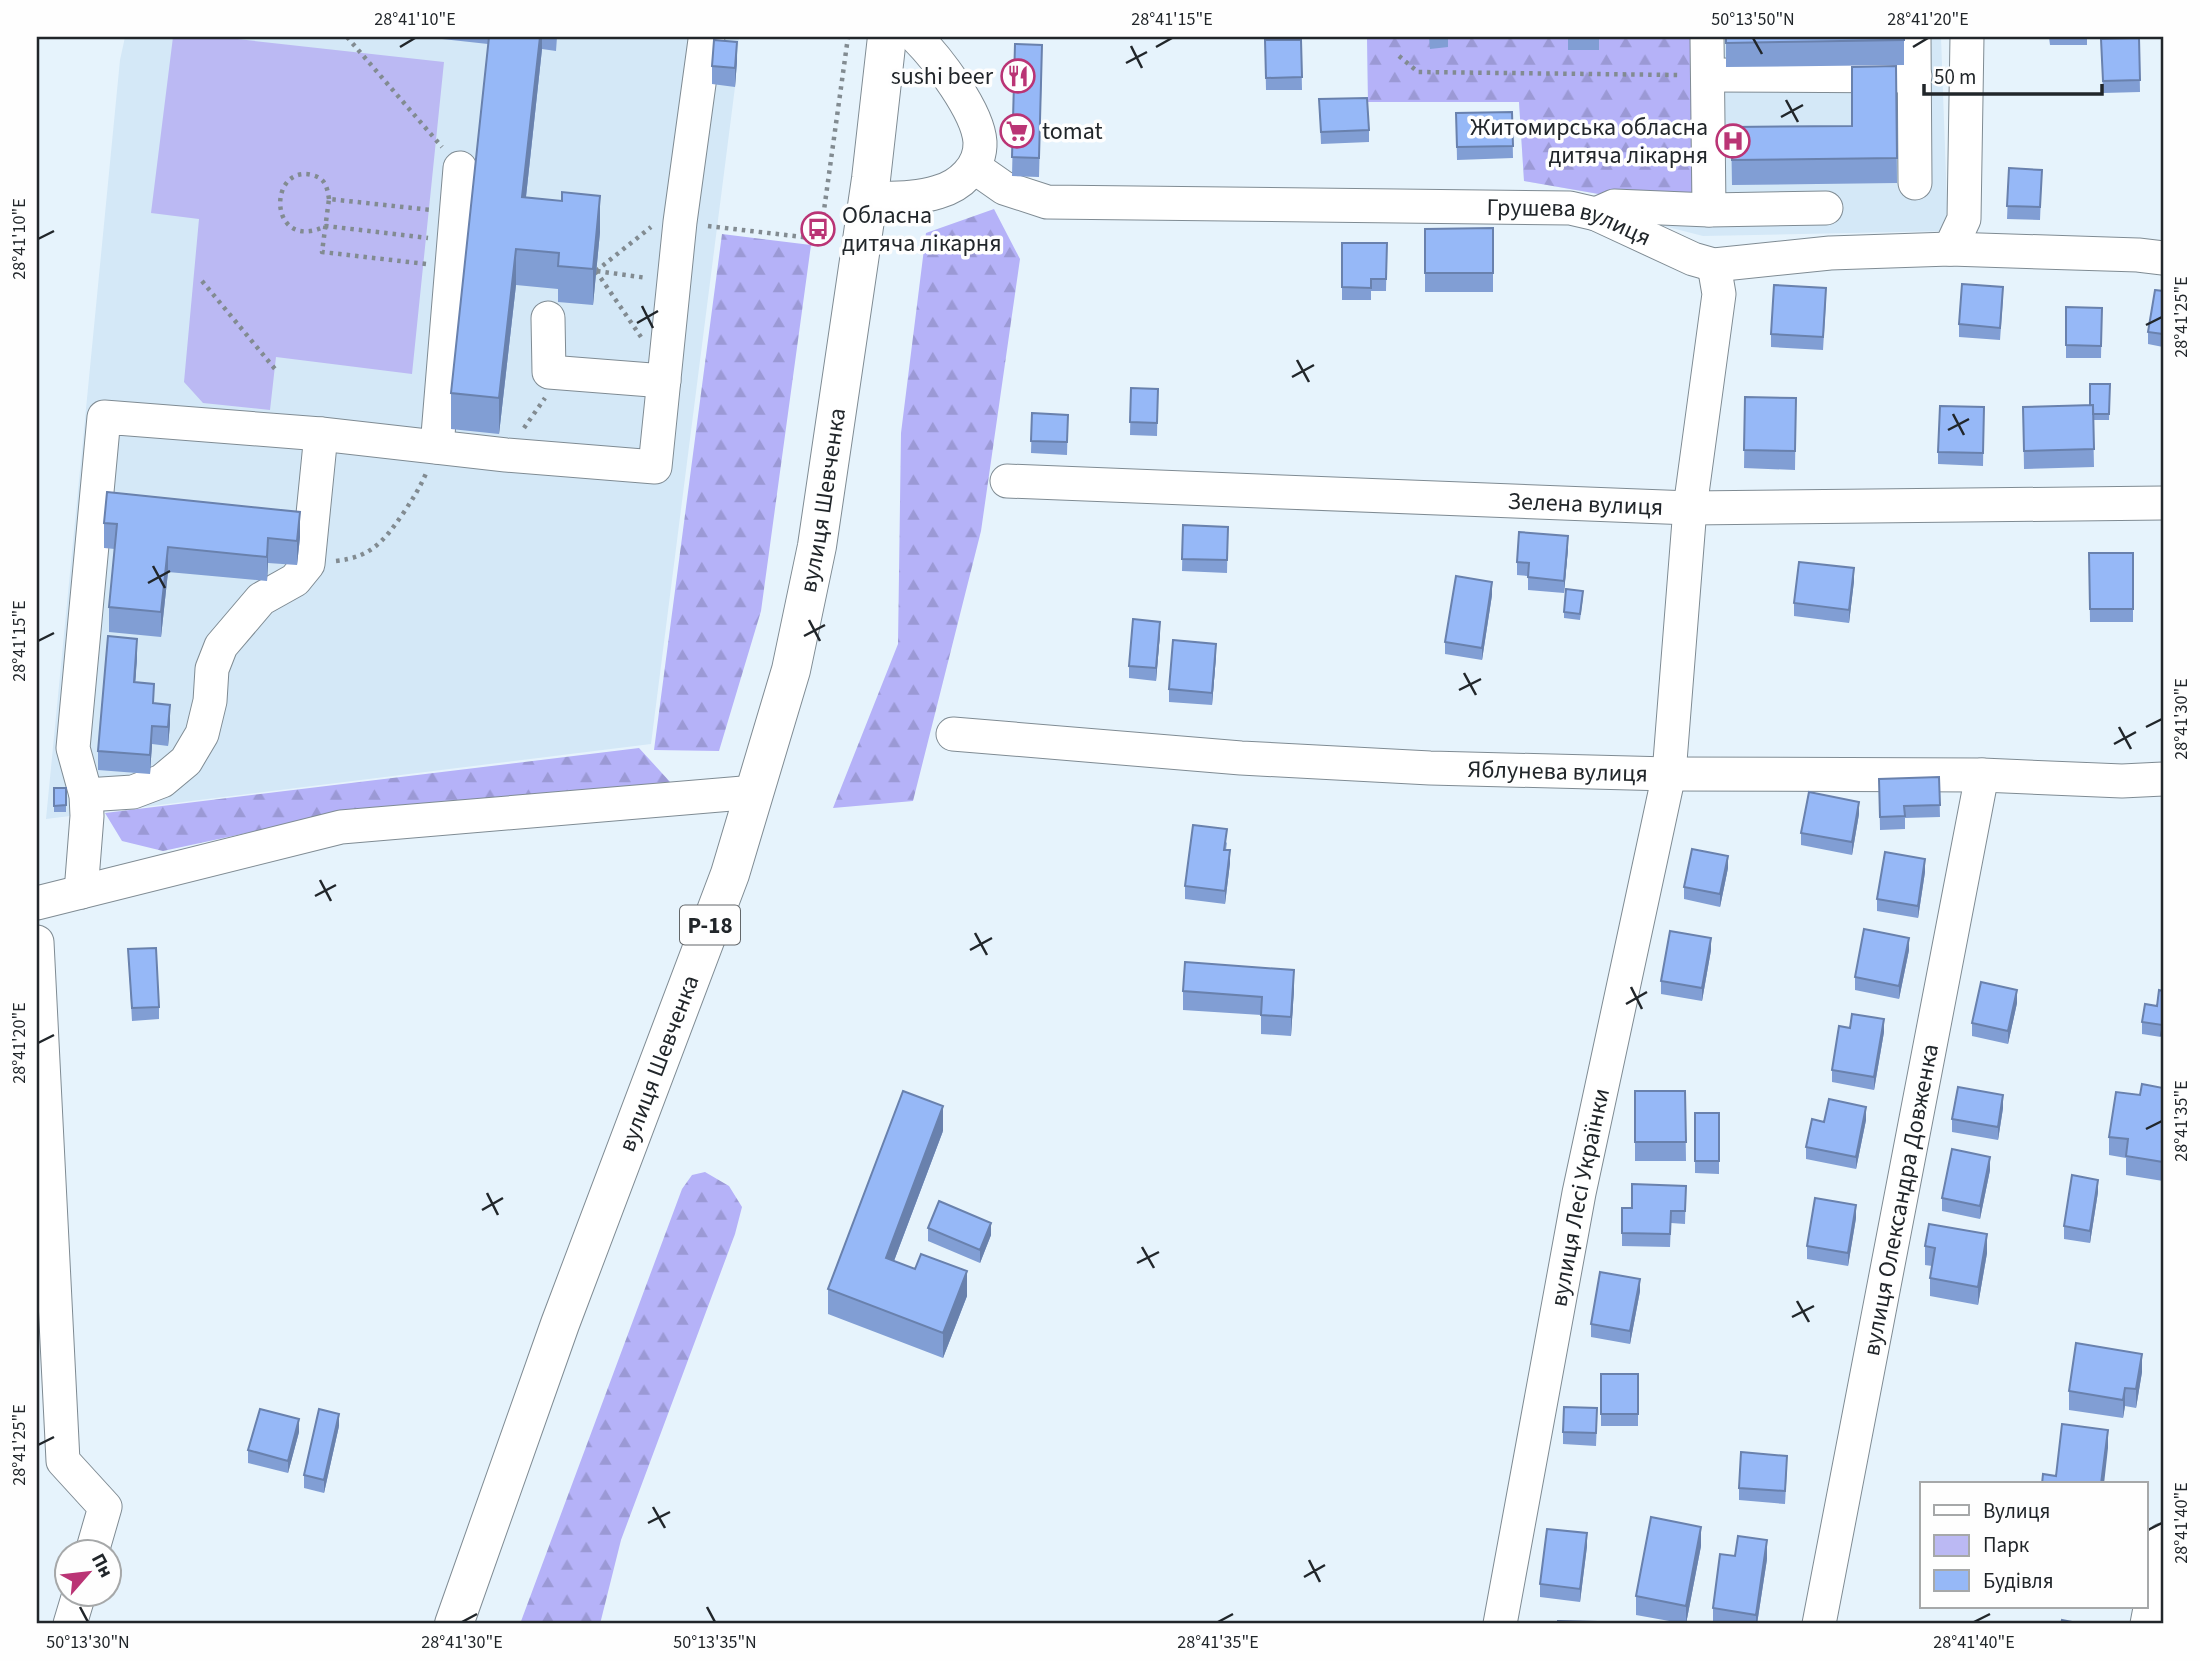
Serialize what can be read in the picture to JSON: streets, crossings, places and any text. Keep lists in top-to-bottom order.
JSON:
{
  "streets": {
    "main road": ["вулиця Шевченка", "Р-18"],
    "street": [
      "Грушева вулиця",
      "Зелена вулиця",
      "Яблунева вулиця",
      "вулиця Лесі Українки",
      "вулиця Олександра Довженка"
    ]
  },
  "crossings": [
    ["Грушева вулиця", "вулиця Лесі Українки"],
    ["вулиця Шевченка", "Р-18"],
    ["Зелена вулиця", "вулиця Лесі Українки"],
    ["Яблунева вулиця", "вулиця Лесі Українки"],
    ["Яблунева вулиця", "вулиця Олександра Довженка"]
  ],
  "places": {
    "restaurant": ["sushi beer"],
    "supermarket": ["tomat"],
    "hospital": ["Житомирська обласна дитяча лікарня"],
    "bus stop": ["Обласна дитяча лікарня"]
  },
  "legend": ["Вулиця", "Парк", "Будівля"],
  "scale_bar": "50 m",
  "north": "top right",
  "coordinates": [
    "28°41'10\"E",
    "28°41'15\"E",
    "50°13'50\"N",
    "28°41'20\"E",
    "28°41'25\"E",
    "28°41'30\"E",
    "28°41'35\"E",
    "28°41'40\"E",
    "50°13'30\"N",
    "50°13'35\"N"
  ]
}
